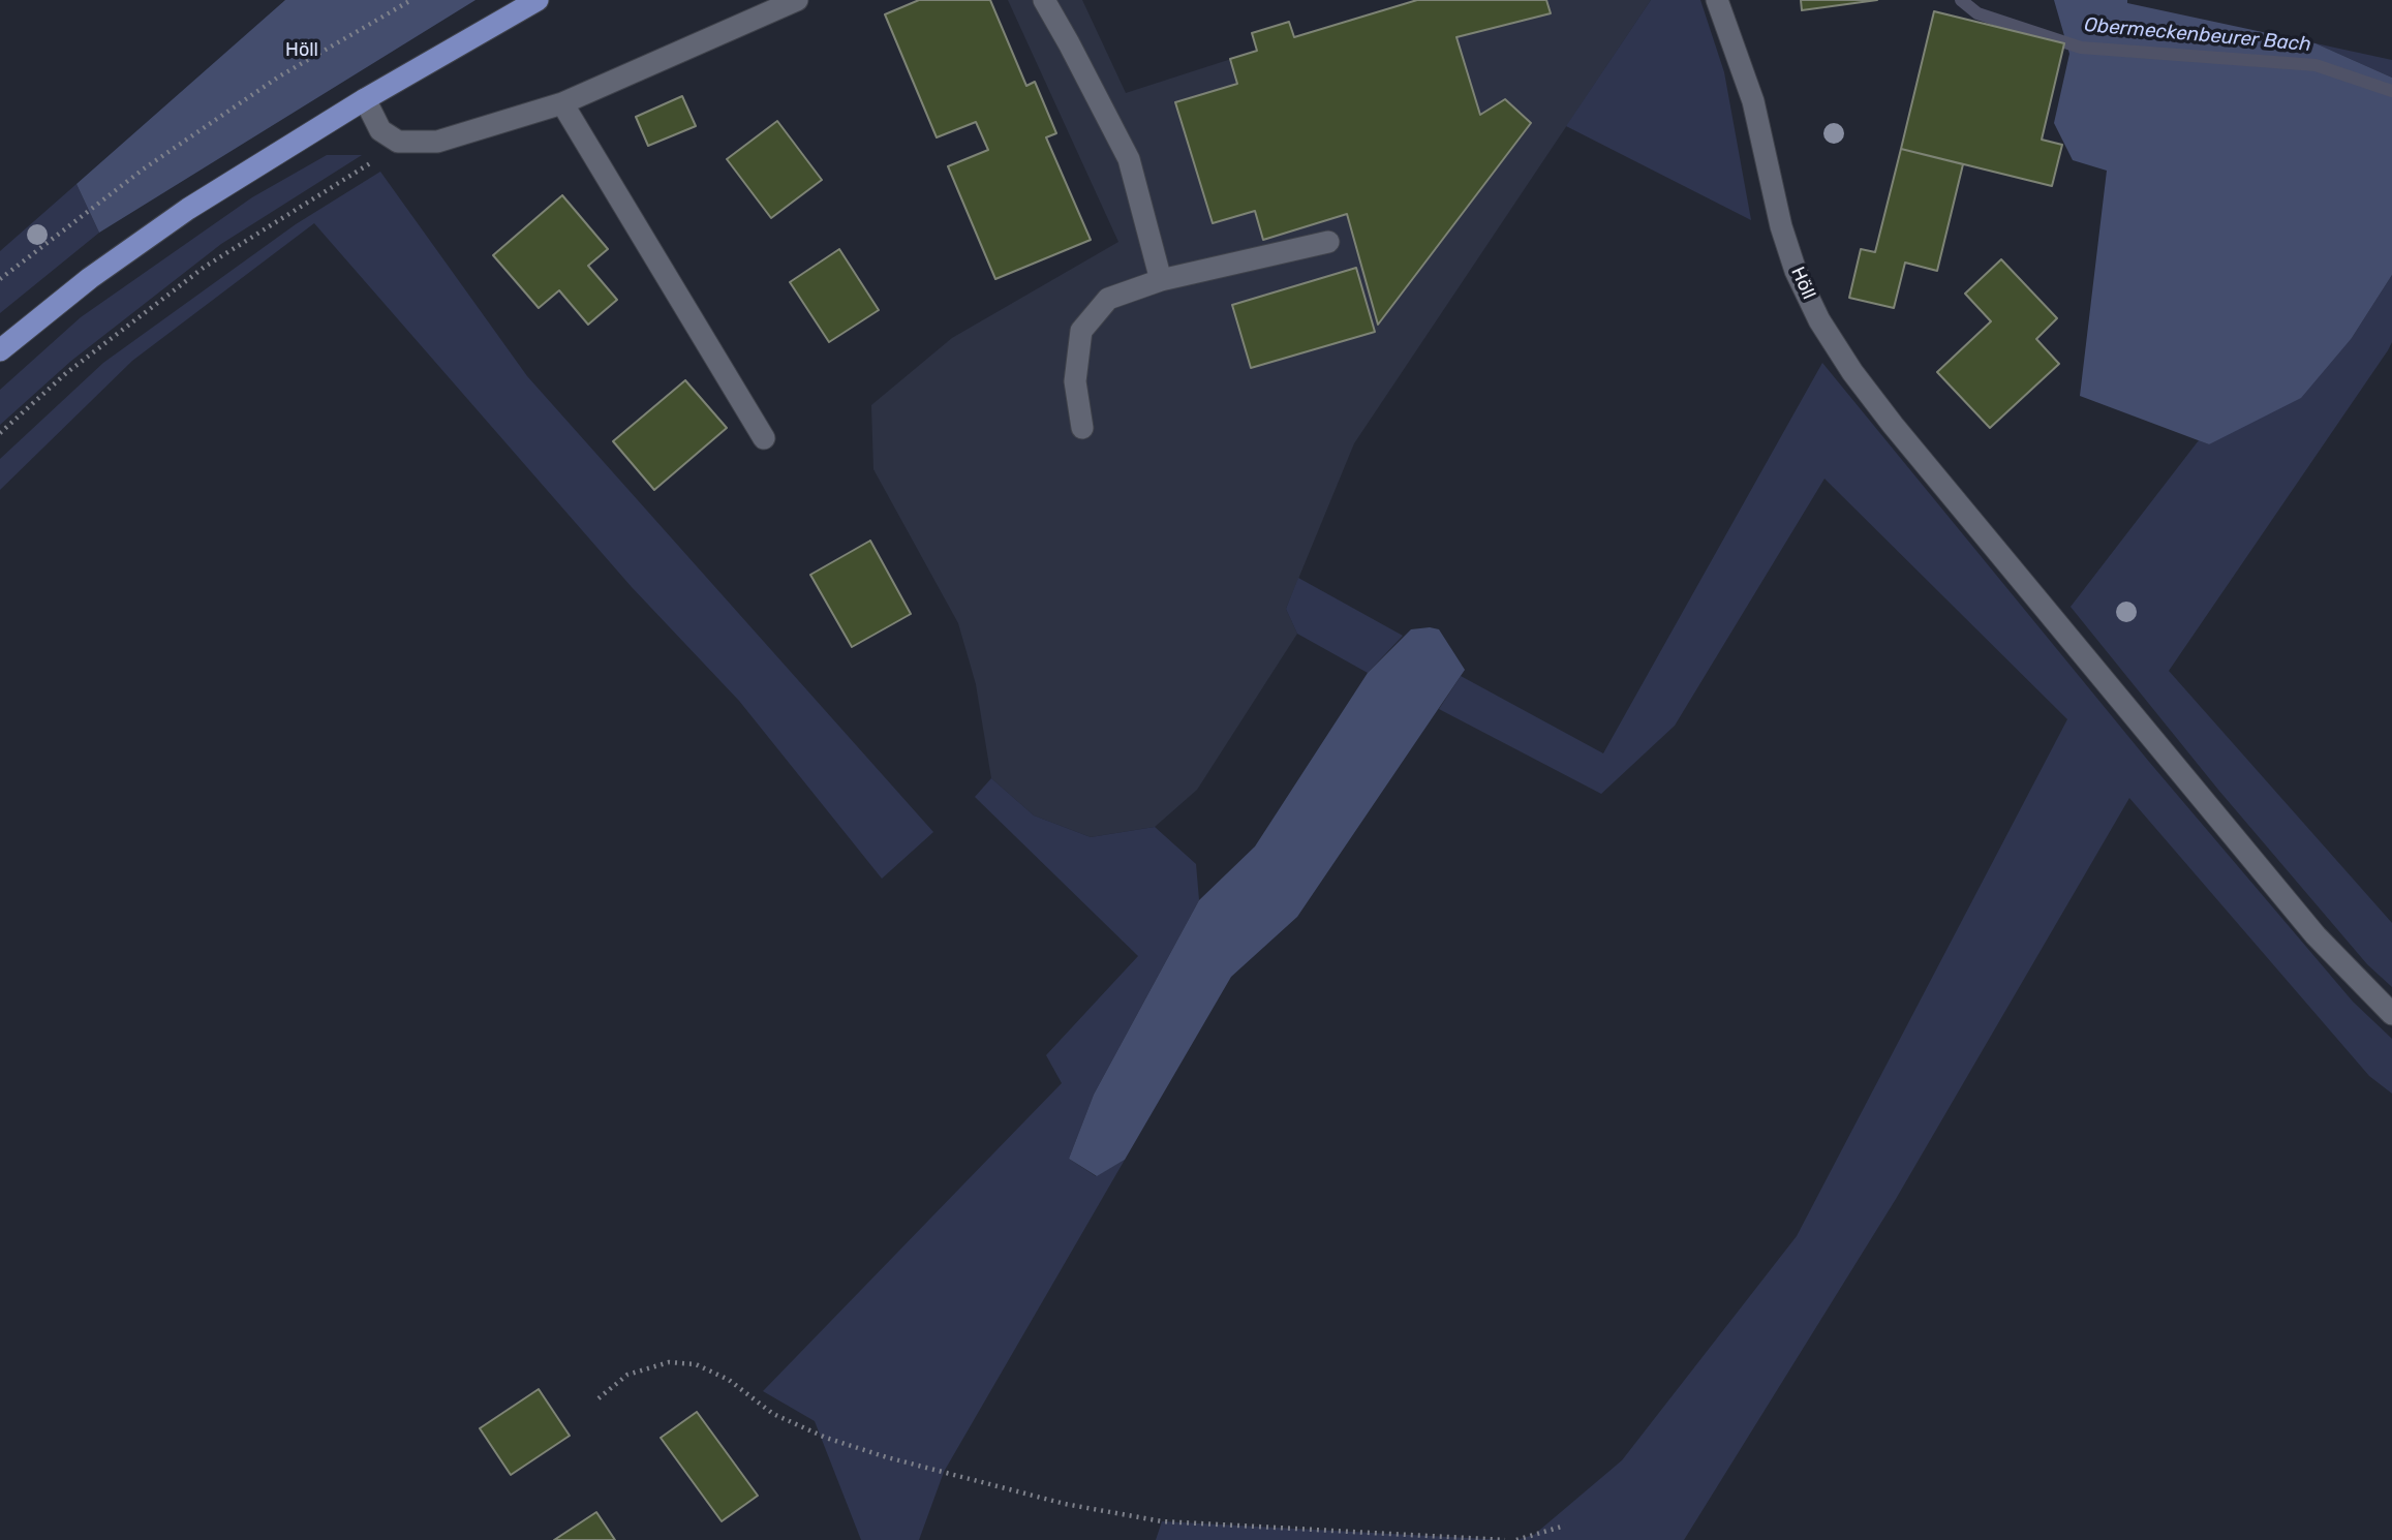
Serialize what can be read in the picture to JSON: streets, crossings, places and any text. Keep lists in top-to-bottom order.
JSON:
{
  "streets": {
    "street": ["Höll"]
  },
  "water": ["Obermeckenbeurer Bach"],
  "parks": ["Höll"]
}
